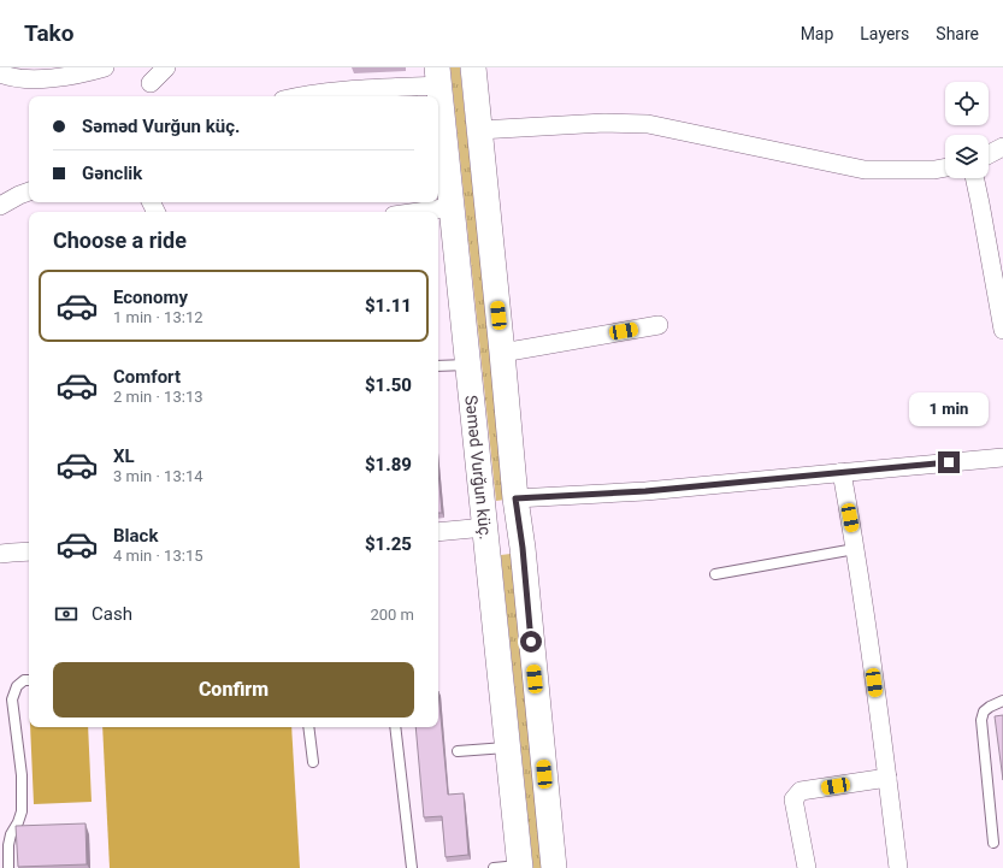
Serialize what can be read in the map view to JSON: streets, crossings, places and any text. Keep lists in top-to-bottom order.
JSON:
{
  "streets": {
    "main road": ["Səməd Vurğun küç."]
  },
  "page": {
    "header": "Tako",
    "nav": ["Map", "Layers", "Share"],
    "banner": ["Səməd Vurğun küç.", "Gənclik"],
    "heading": "Choose a ride",
    "list": [
      {
        "name": "Economy",
        "note": "1 min · 13:12",
        "value": "$1.11"
      },
      {
        "name": "Comfort",
        "note": "2 min · 13:13",
        "value": "$1.50"
      },
      {
        "name": "XL",
        "note": "3 min · 13:14",
        "value": "$1.89"
      },
      {
        "name": "Black",
        "note": "4 min · 13:15",
        "value": "$1.25"
      }
    ],
    "bubble": "1 min",
    "pay": ["Cash", "200 m"],
    "buttons": "Confirm"
  }
}
